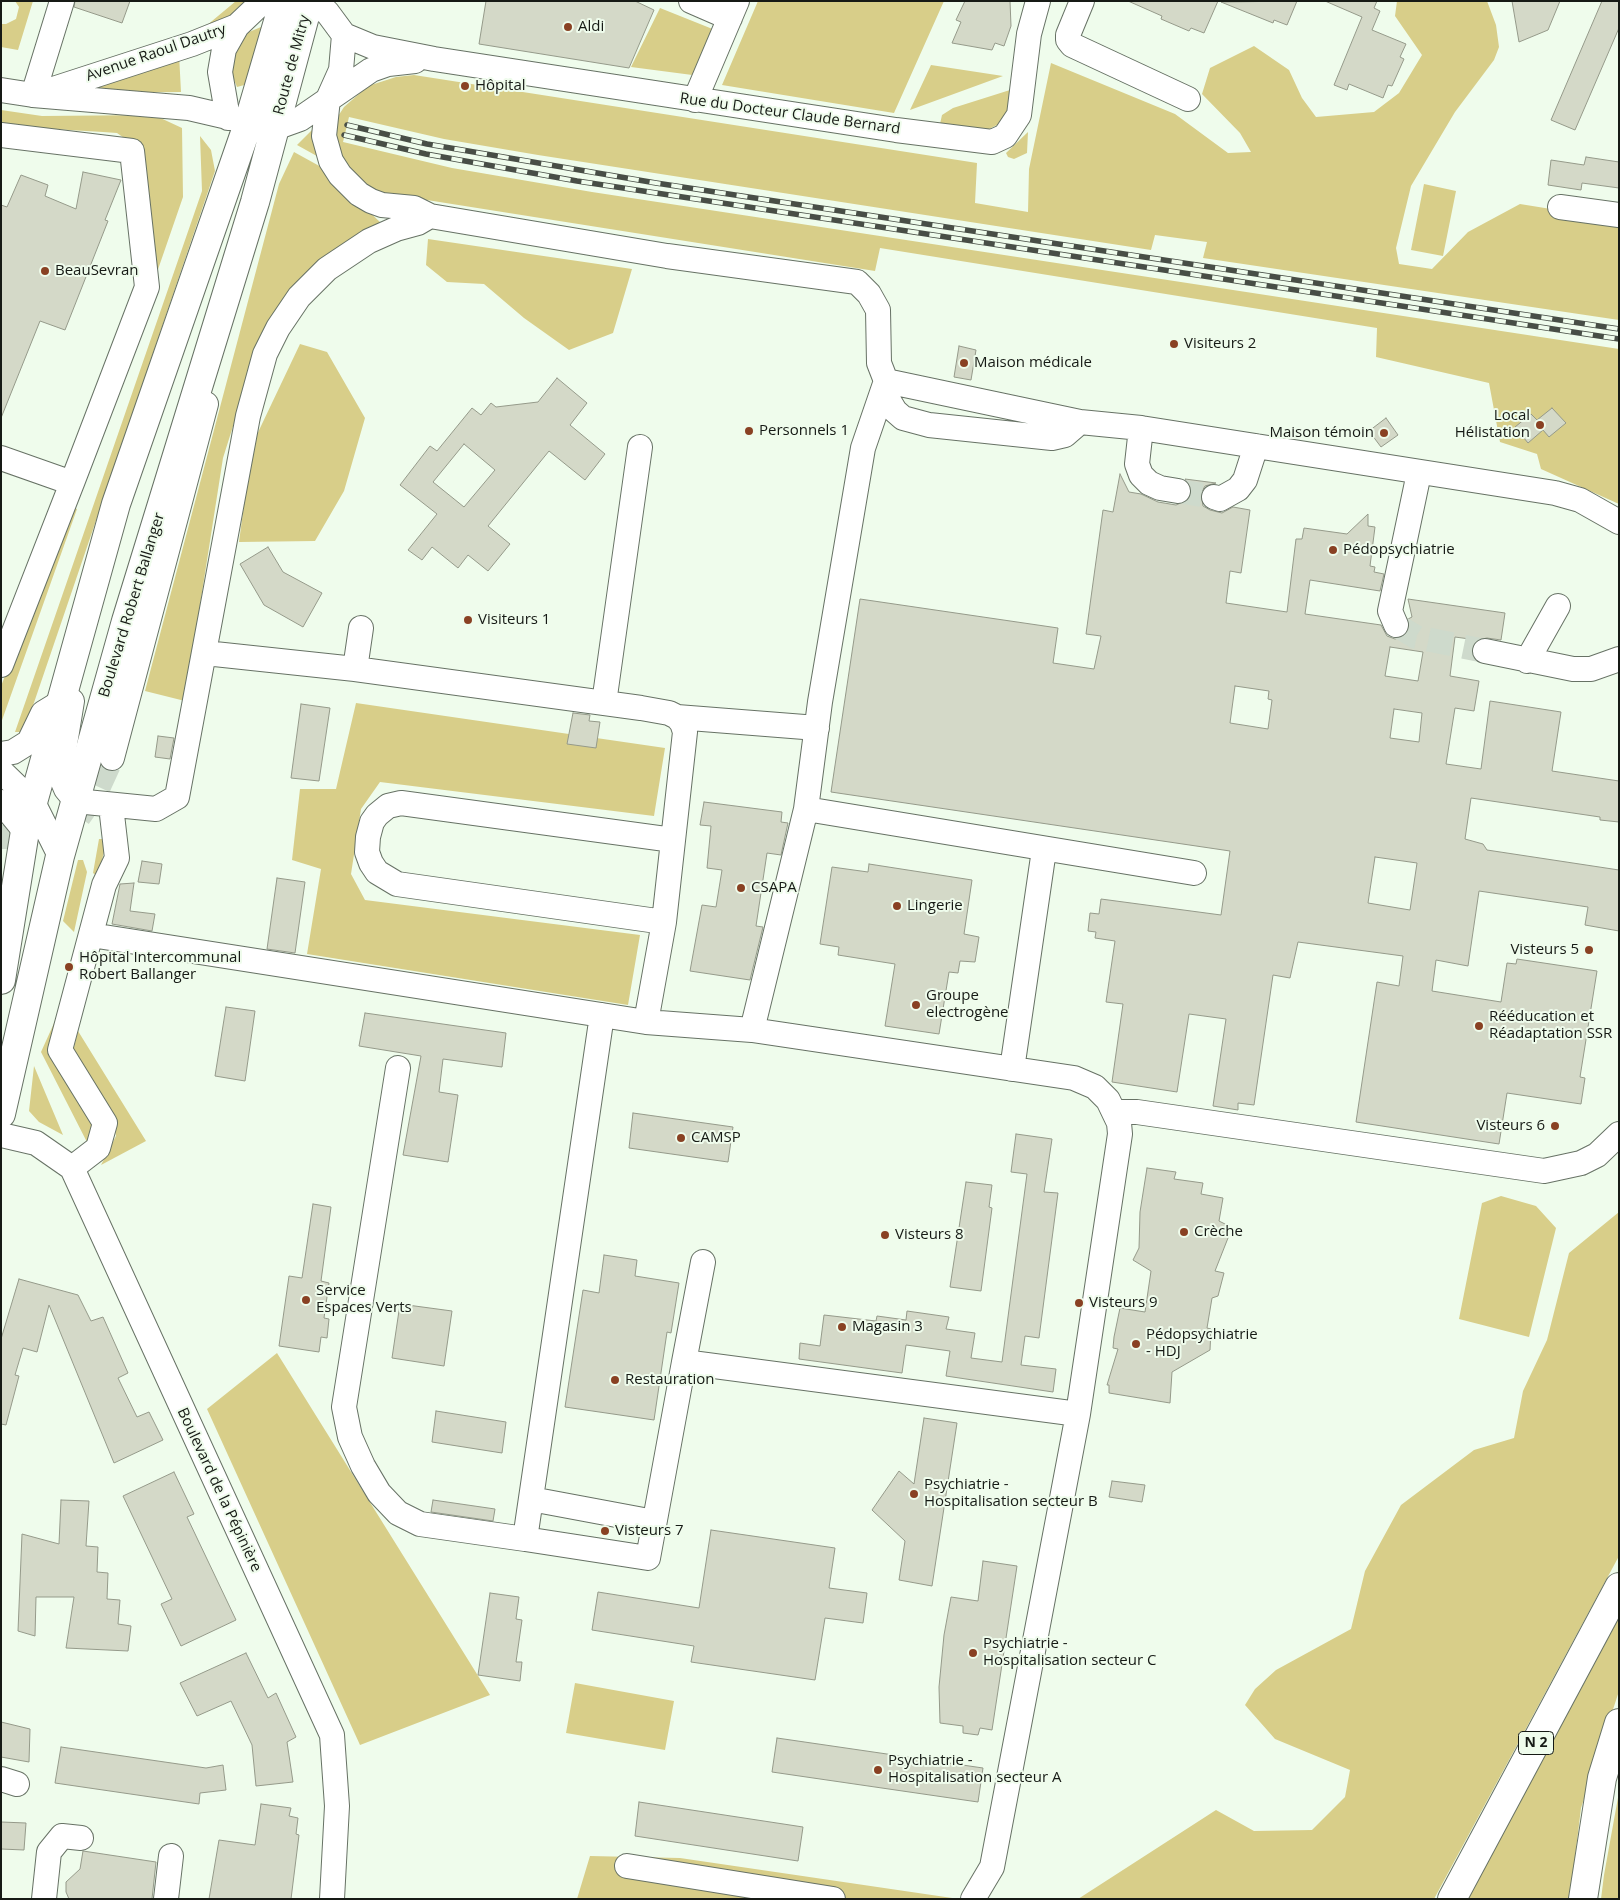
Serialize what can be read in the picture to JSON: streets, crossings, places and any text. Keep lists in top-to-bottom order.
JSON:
{
  "streets": {
    "main road": ["Route de Mitry", "Boulevard Robert Ballanger", "N 2"],
    "street": ["Avenue Raoul Dautry", "Rue du Docteur Claude Bernard", "Boulevard de la Pépinière"]
  },
  "crossings": [
    ["Avenue Raoul Dautry", "Route de Mitry"],
    ["Route de Mitry", "Rue du Docteur Claude Bernard"],
    ["Route de Mitry", "Boulevard Robert Ballanger"],
    ["Rue du Docteur Claude Bernard", "Boulevard Robert Ballanger"]
  ],
  "places": [
    "Aldi",
    "Hôpital",
    "BeauSevran",
    "Visiteurs 2",
    "Maison médicale",
    "Local Hélistation",
    "Personnels 1",
    "Maison témoin",
    "Pédopsychiatrie",
    "Visiteurs 1",
    "CSAPA",
    "Lingerie",
    "Visteurs 5",
    "Hôpital Intercommunal Robert Ballanger",
    "Groupe electrogène",
    "Rééducation et Réadaptation SSR",
    "Visteurs 6",
    "CAMSP",
    "Crèche",
    "Visteurs 8",
    "Service Espaces Verts",
    "Visteurs 9",
    "Magasin 3",
    "Pédopsychiatrie - HDJ",
    "Restauration",
    "Psychiatrie - Hospitalisation secteur B",
    "Visteurs 7",
    "Psychiatrie - Hospitalisation secteur C",
    "Psychiatrie - Hospitalisation secteur A"
  ]
}
